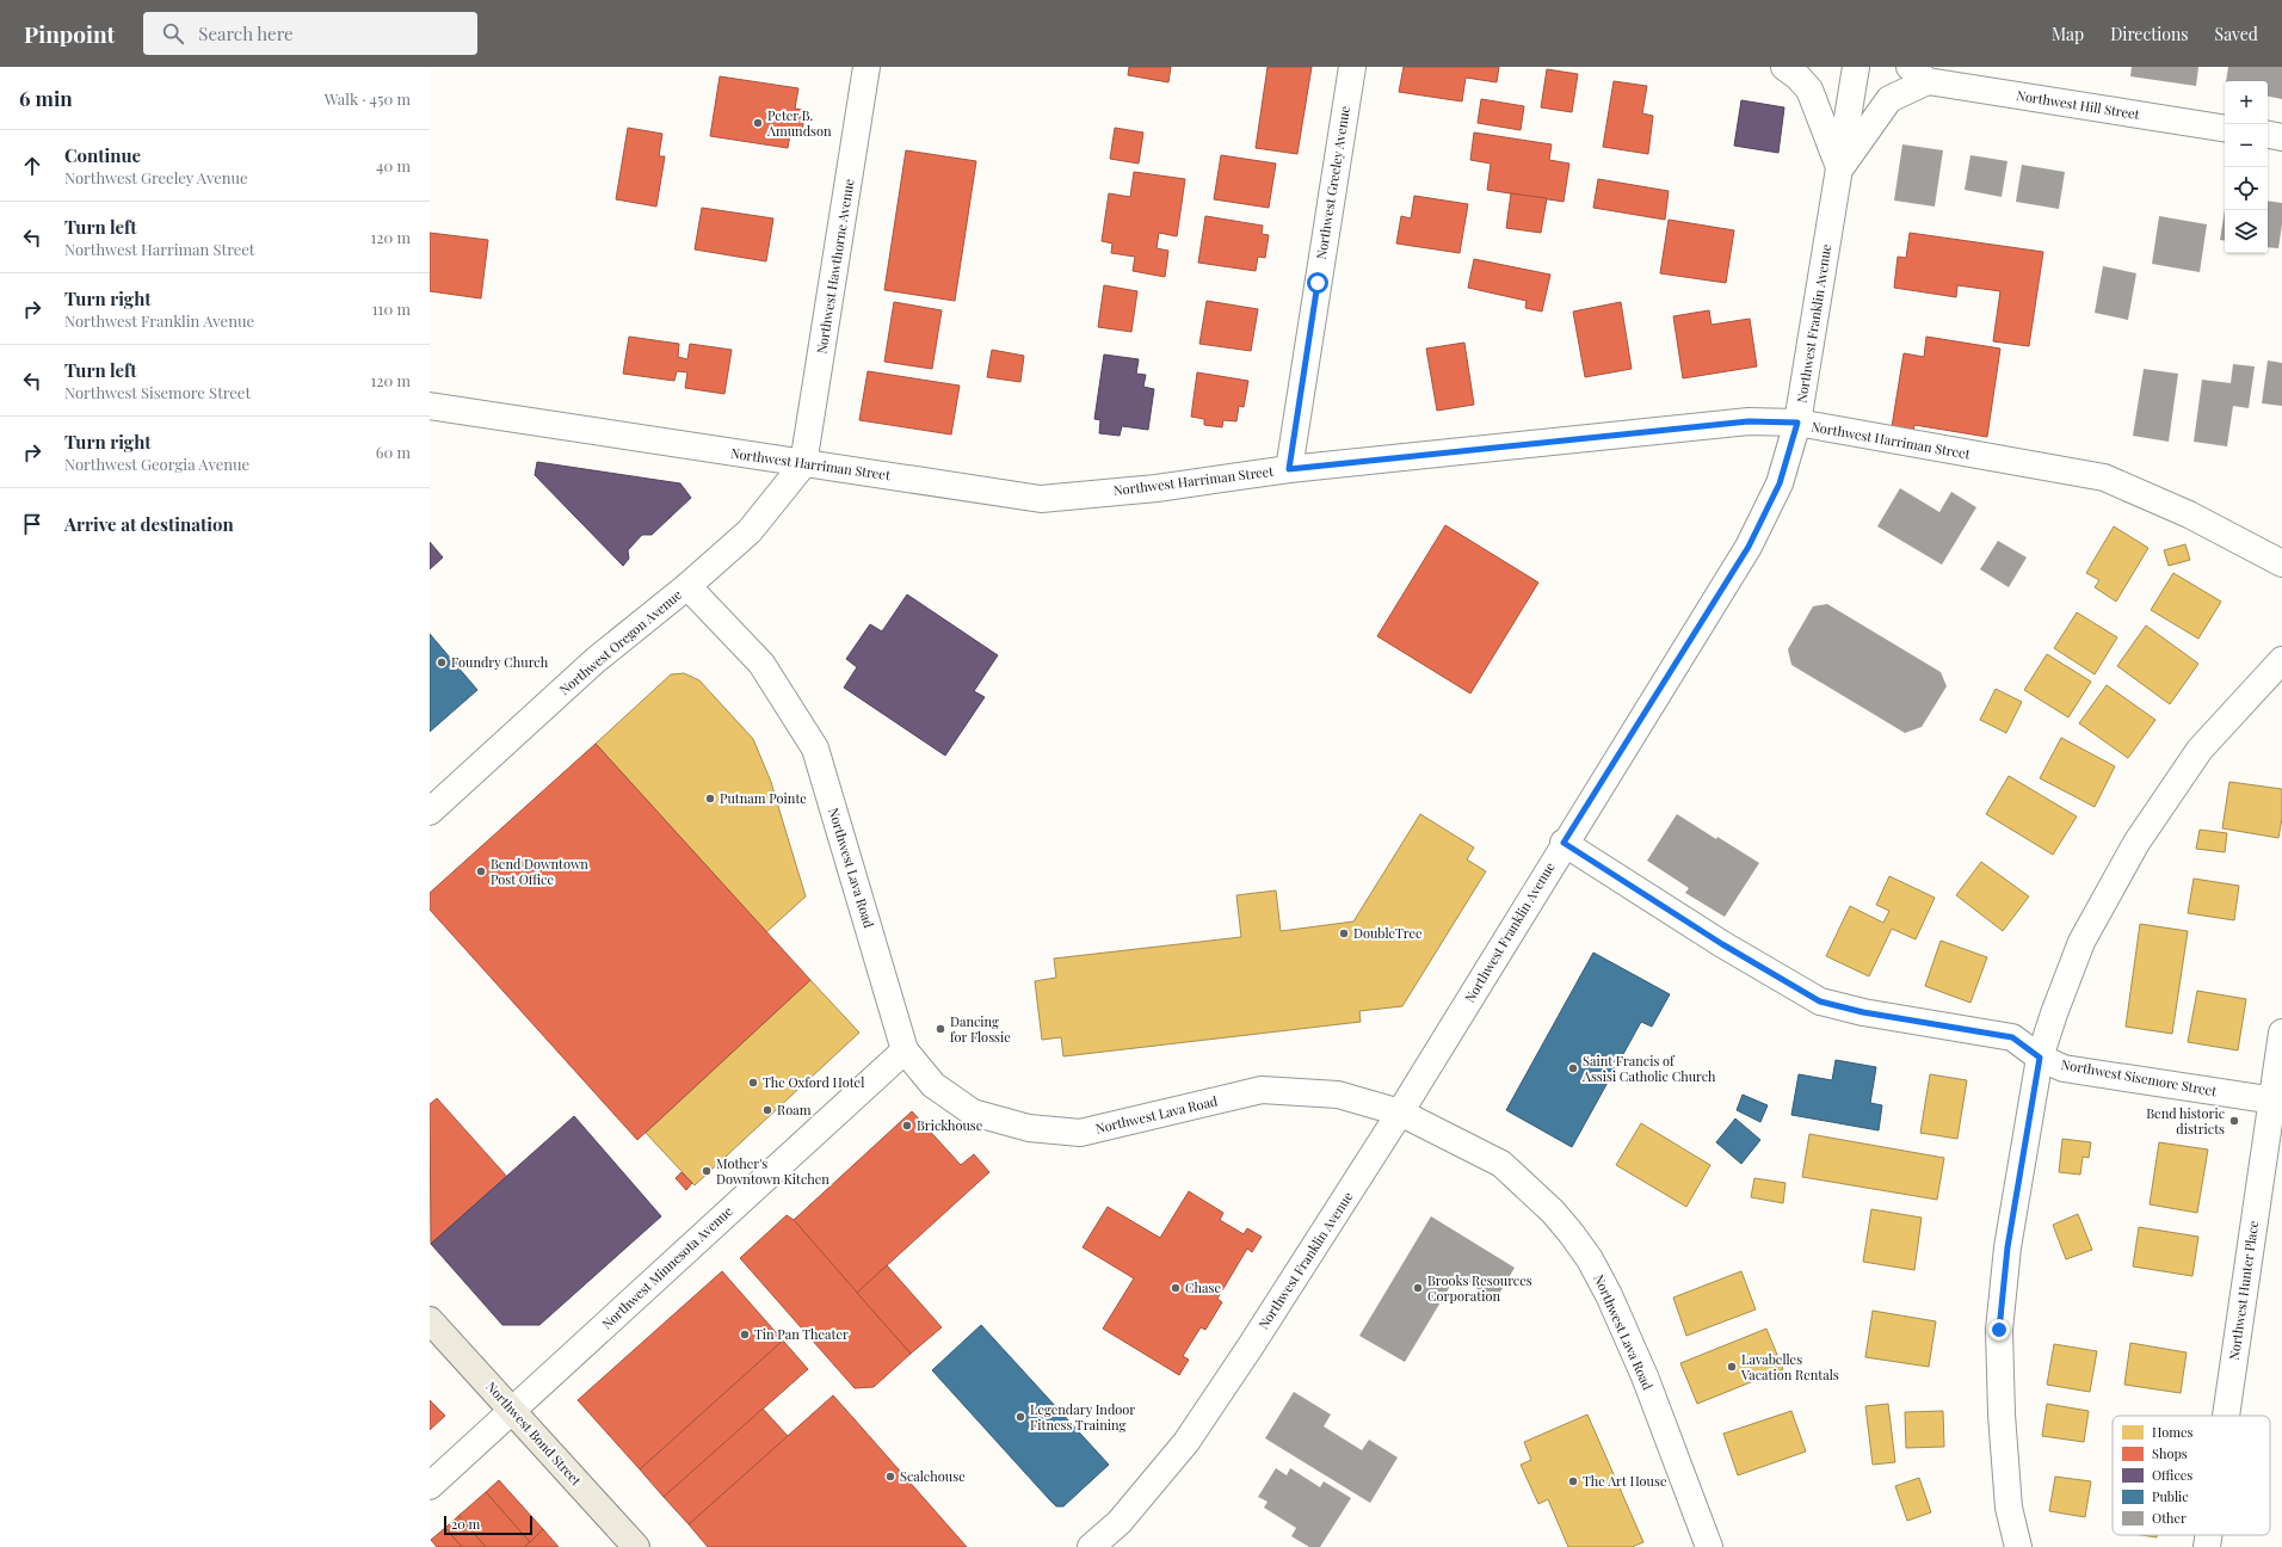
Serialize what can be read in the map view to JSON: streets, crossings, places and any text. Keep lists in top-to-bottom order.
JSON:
{
  "streets": {
    "main road": ["Northwest Bond Street"],
    "street": [
      "Northwest Hill Street",
      "Northwest Greeley Avenue",
      "Northwest Hawthorne Avenue",
      "Northwest Franklin Avenue",
      "Northwest Harriman Street",
      "Northwest Oregon Avenue",
      "Northwest Lava Road",
      "Northwest Sisemore Street",
      "Northwest Minnesota Avenue",
      "Northwest Hunter Place"
    ]
  },
  "crossings": [
    ["Northwest Hill Street", "Northwest Franklin Avenue"],
    ["Northwest Greeley Avenue", "Northwest Harriman Street"],
    ["Northwest Hawthorne Avenue", "Northwest Harriman Street"],
    ["Northwest Hawthorne Avenue", "Northwest Oregon Avenue"],
    ["Northwest Franklin Avenue", "Northwest Harriman Street"],
    ["Northwest Franklin Avenue", "Northwest Lava Road"],
    ["Northwest Franklin Avenue", "Northwest Sisemore Street"],
    ["Northwest Harriman Street", "Northwest Oregon Avenue"],
    ["Northwest Oregon Avenue", "Northwest Lava Road"],
    ["Northwest Lava Road", "Northwest Minnesota Avenue"],
    ["Northwest Sisemore Street", "Northwest Hunter Place"],
    ["Northwest Minnesota Avenue", "Northwest Bond Street"]
  ],
  "places": [
    "Peter B. Amundson",
    "Foundry Church",
    "Putnam Pointe",
    "Bend Downtown Post Office",
    "DoubleTree",
    "Dancing for Flossie",
    "Saint Francis of Assisi Catholic Church",
    "The Oxford Hotel",
    "Roam",
    "Bend historic districts",
    "Brickhouse",
    "Mother's Downtown Kitchen",
    "Chase",
    "Brooks Resources Corporation",
    "Tin Pan Theater",
    "Lavabelles Vacation Rentals",
    "Legendary Indoor Fitness Training",
    "Scalehouse",
    "The Art House"
  ],
  "legend": [
    "Homes",
    "Shops",
    "Offices",
    "Public",
    "Other"
  ],
  "scale_bar": "20 m",
  "page": {
    "header": "Pinpoint",
    "search": "Search here",
    "nav": ["Map", "Directions", "Saved"],
    "heading": ["6 min", "Walk · 450 m"],
    "map_buttons": ["+", "−"],
    "list": [
      ["Continue", "Northwest Greeley Avenue", "40 m"],
      ["Turn left", "Northwest Harriman Street", "120 m"],
      ["Turn right", "Northwest Franklin Avenue", "110 m"],
      ["Turn left", "Northwest Sisemore Street", "120 m"],
      ["Turn right", "Northwest Georgia Avenue", "60 m"],
      "Arrive at destination"
    ],
    "scale": "20 m"
  }
}
